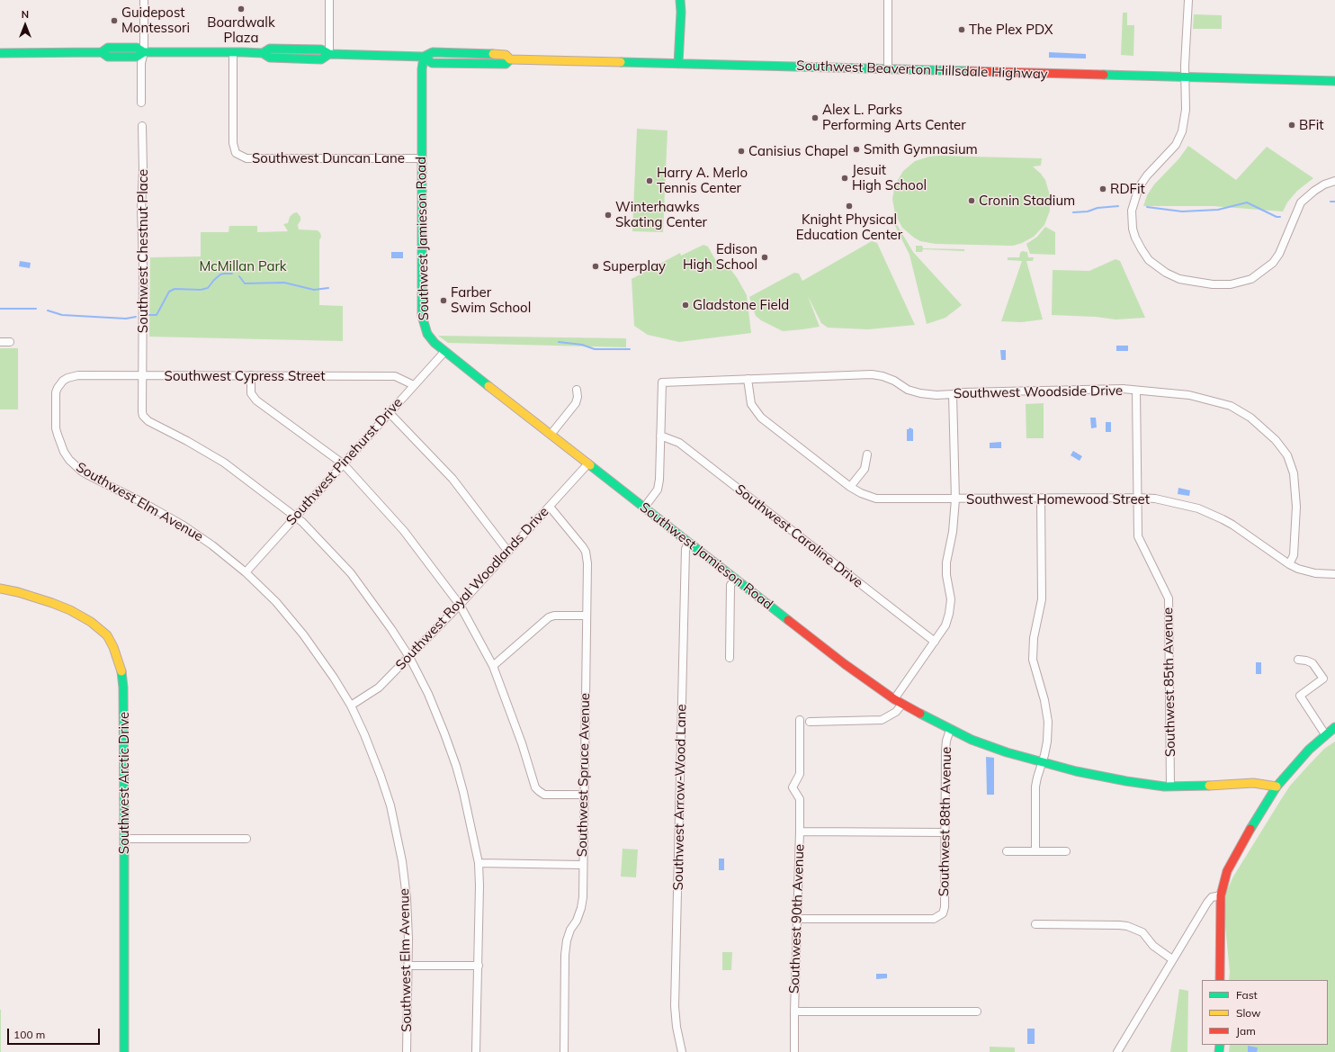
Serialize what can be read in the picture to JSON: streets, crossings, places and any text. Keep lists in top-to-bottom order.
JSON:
{
  "streets": {
    "street": [
      "Southwest Beaverton Hillsdale Highway",
      "Southwest Duncan Lane",
      "Southwest Jamieson Road",
      "Southwest Chestnut Place",
      "Southwest Cypress Street",
      "Southwest Woodside Drive",
      "Southwest Pinehurst Drive",
      "Southwest Homewood Street",
      "Southwest Elm Avenue",
      "Southwest Caroline Drive",
      "Southwest Royal Woodlands Drive",
      "Southwest 85th Avenue",
      "Southwest Spruce Avenue",
      "Southwest Arctic Drive",
      "Southwest Arrow-Wood Lane",
      "Southwest 88th Avenue",
      "Southwest 90th Avenue"
    ]
  },
  "crossings": [
    ["Southwest Beaverton Hillsdale Highway", "Southwest Duncan Lane"],
    ["Southwest Beaverton Hillsdale Highway", "Southwest Jamieson Road"],
    ["Southwest Duncan Lane", "Southwest Jamieson Road"],
    ["Southwest Jamieson Road", "Southwest Pinehurst Drive"],
    ["Southwest Jamieson Road", "Southwest Royal Woodlands Drive"],
    ["Southwest Jamieson Road", "Southwest 85th Avenue"],
    ["Southwest Jamieson Road", "Southwest Arrow-Wood Lane"],
    ["Southwest Jamieson Road", "Southwest 88th Avenue"],
    ["Southwest Chestnut Place", "Southwest Cypress Street"],
    ["Southwest Chestnut Place", "Southwest Pinehurst Drive"],
    ["Southwest Chestnut Place", "Southwest Royal Woodlands Drive"],
    ["Southwest Cypress Street", "Southwest Pinehurst Drive"],
    ["Southwest Cypress Street", "Southwest Elm Avenue"],
    ["Southwest Woodside Drive", "Southwest Homewood Street"],
    ["Southwest Woodside Drive", "Southwest Caroline Drive"],
    ["Southwest Woodside Drive", "Southwest 85th Avenue"],
    ["Southwest Pinehurst Drive", "Southwest Elm Avenue"],
    ["Southwest Homewood Street", "Southwest 85th Avenue"],
    ["Southwest Elm Avenue", "Southwest Royal Woodlands Drive"],
    ["Southwest Royal Woodlands Drive", "Southwest Spruce Avenue"],
    ["Southwest 88th Avenue", "Southwest 90th Avenue"]
  ],
  "parks": ["McMillan Park"],
  "places": [
    "Boardwalk Plaza",
    "Guidepost Montessori",
    "The Plex PDX",
    "Alex L. Parks Performing Arts Center",
    "BFit",
    "Smith Gymnasium",
    "Canisius Chapel",
    "Jesuit High School",
    "Harry A. Merlo Tennis Center",
    "RDFit",
    "Cronin Stadium",
    "Knight Physical Education Center",
    "Winterhawks Skating Center",
    "Edison High School",
    "Superplay",
    "Farber Swim School",
    "Gladstone Field"
  ],
  "legend": ["Fast", "Slow", "Jam"],
  "scale_bar": "100 m",
  "north": "top"
}
